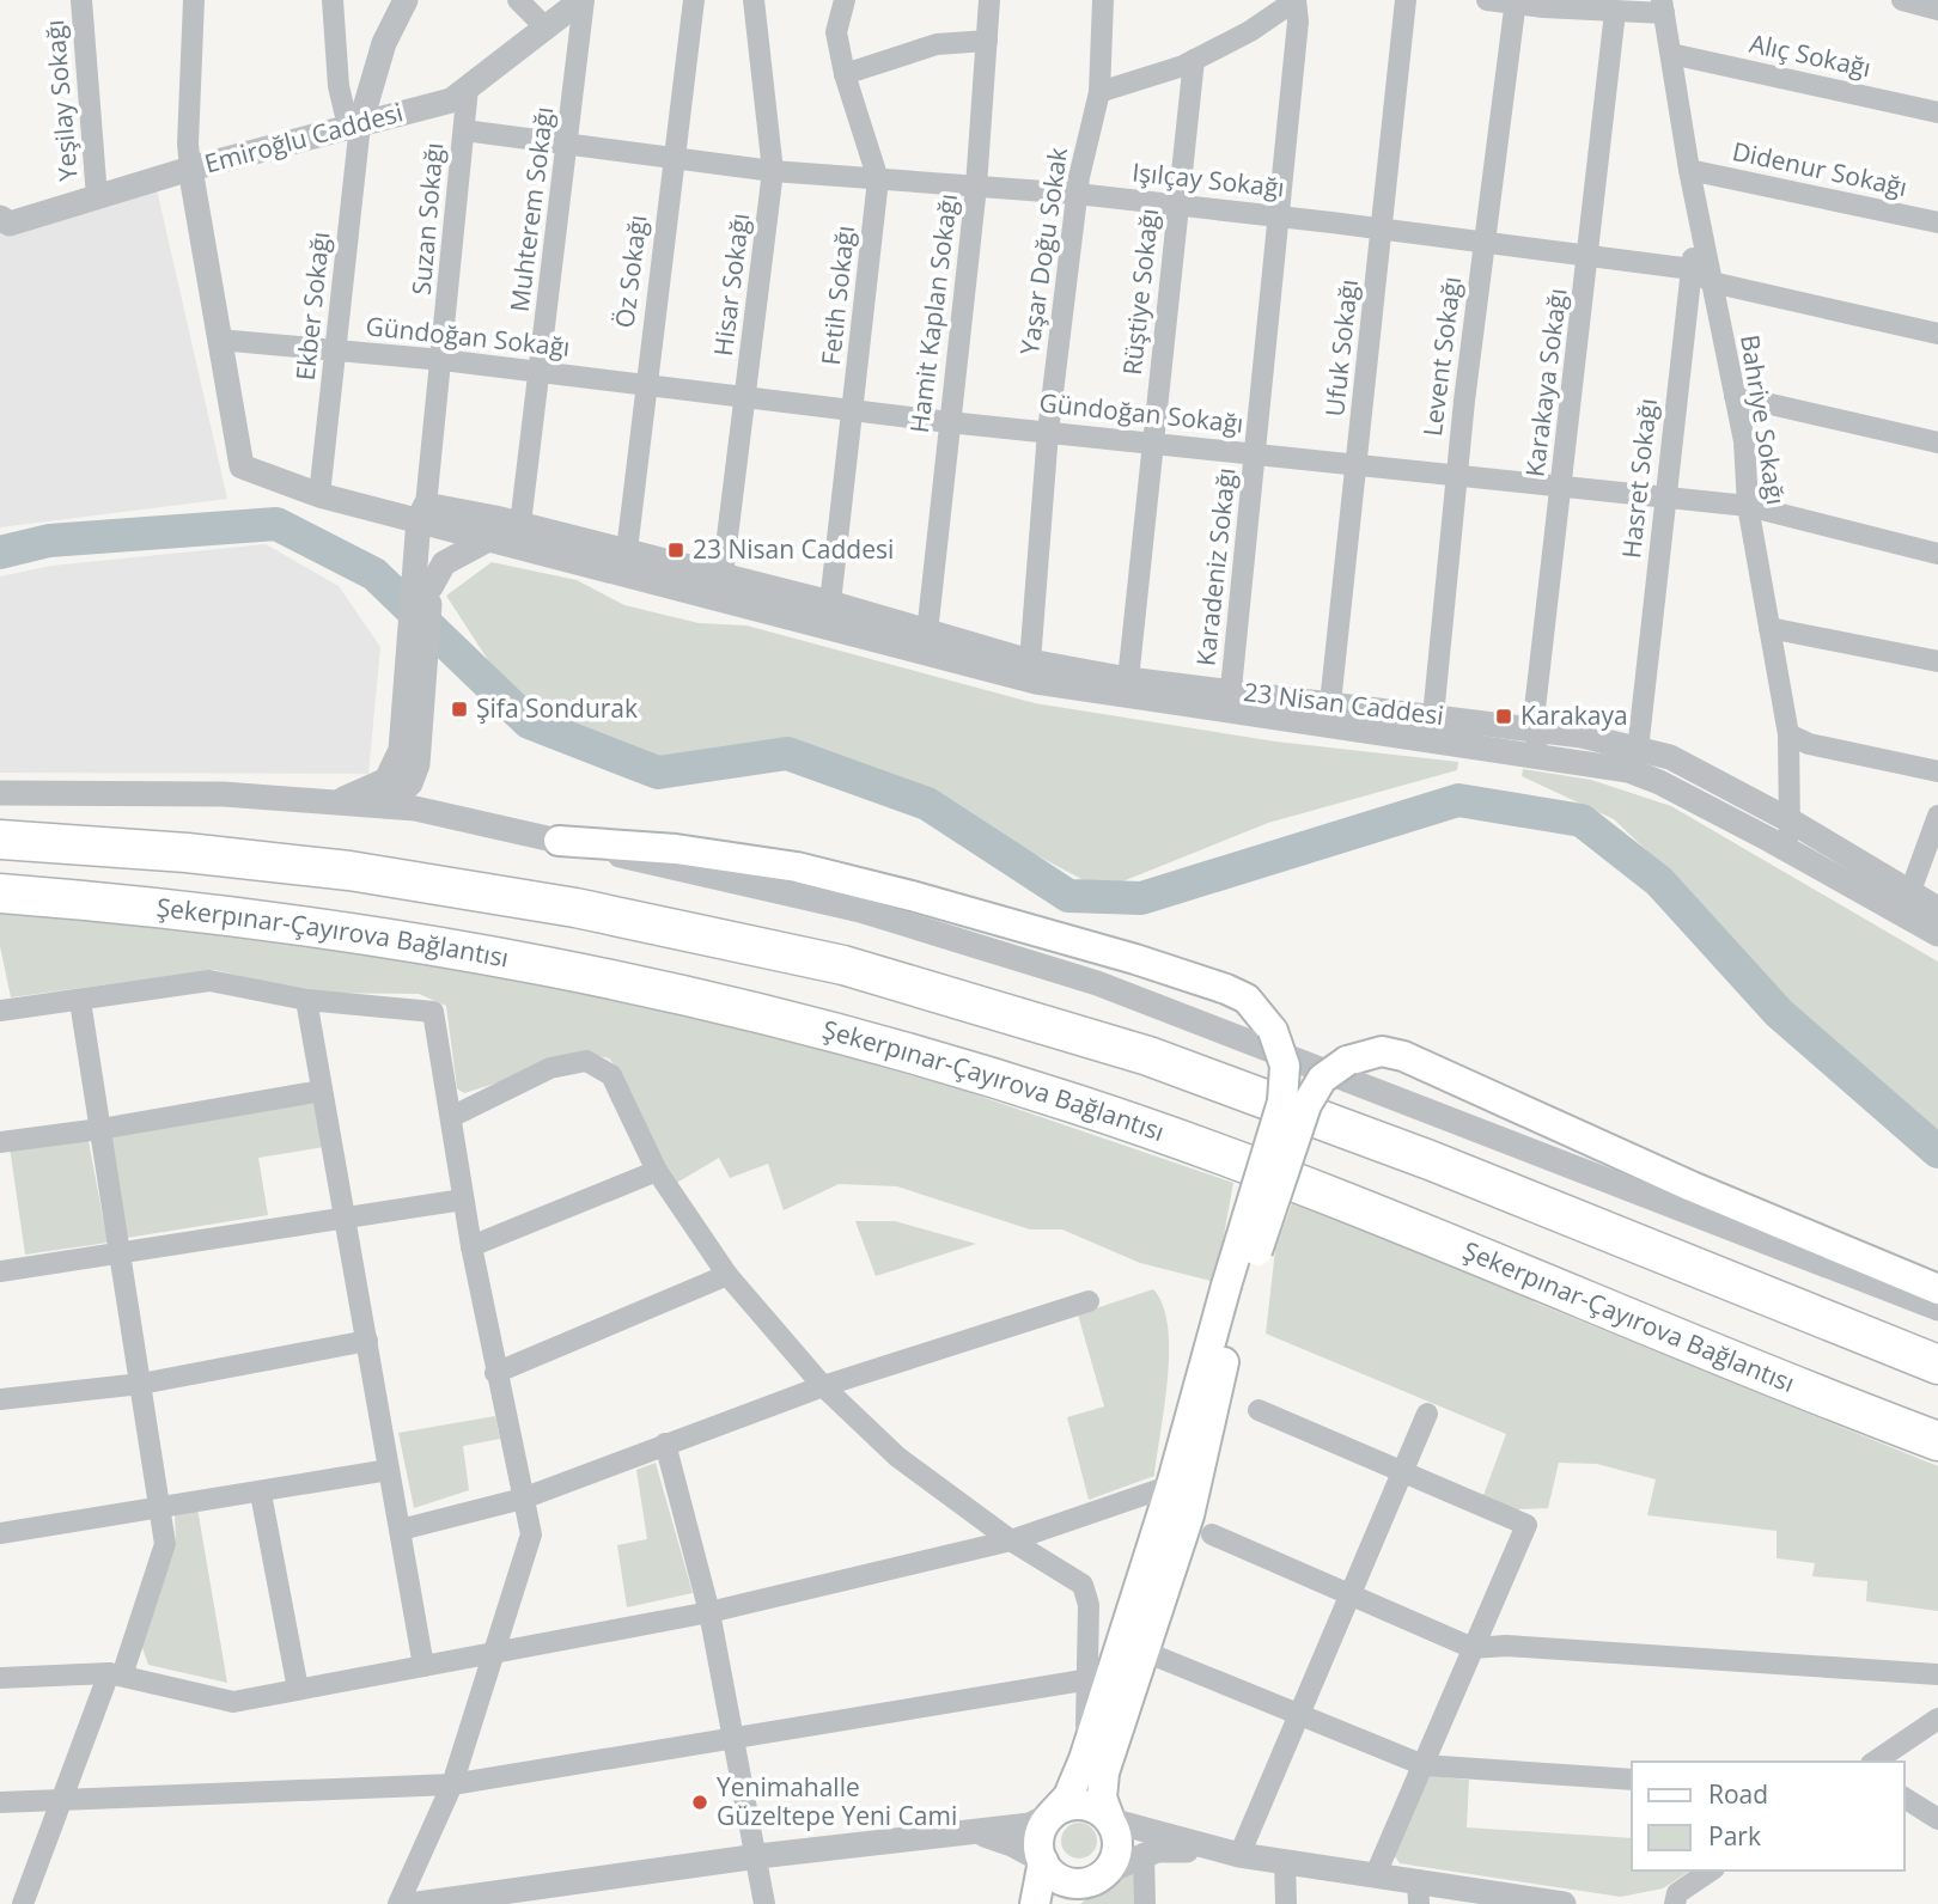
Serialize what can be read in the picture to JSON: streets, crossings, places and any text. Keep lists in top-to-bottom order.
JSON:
{
  "streets": {
    "highway": ["Şekerpınar-Çayırova Bağlantısı"],
    "street": [
      "Alıç Sokağı",
      "Yeşilay Sokağı",
      "Emiroğlu Caddesi",
      "Didenur Sokağı",
      "Işılçay Sokağı",
      "Muhterem Sokağı",
      "Suzan Sokağı",
      "Yaşar Doğu Sokak",
      "Öz Sokağı",
      "Hisar Sokağı",
      "Rüştiye Sokağı",
      "Fetih Sokağı",
      "Ekber Sokağı",
      "Hamit Kaplan Sokağı",
      "Gündoğan Sokağı",
      "Ufuk Sokağı",
      "Levent Sokağı",
      "Karakaya Sokağı",
      "Bahriye Sokağı",
      "Hasret Sokağı",
      "Karadeniz Sokağı",
      "23 Nisan Caddesi"
    ]
  },
  "crossings": [
    ["Alıç Sokağı", "Bahriye Sokağı"],
    ["Yeşilay Sokağı", "Emiroğlu Caddesi"],
    ["Emiroğlu Caddesi", "Muhterem Sokağı"],
    ["Emiroğlu Caddesi", "Suzan Sokağı"],
    ["Emiroğlu Caddesi", "Ekber Sokağı"],
    ["Emiroğlu Caddesi", "23 Nisan Caddesi"],
    ["Didenur Sokağı", "Bahriye Sokağı"],
    ["Işılçay Sokağı", "Muhterem Sokağı"],
    ["Işılçay Sokağı", "Suzan Sokağı"],
    ["Işılçay Sokağı", "Yaşar Doğu Sokak"],
    ["Işılçay Sokağı", "Öz Sokağı"],
    ["Işılçay Sokağı", "Hisar Sokağı"],
    ["Işılçay Sokağı", "Rüştiye Sokağı"],
    ["Işılçay Sokağı", "Fetih Sokağı"],
    ["Işılçay Sokağı", "Hamit Kaplan Sokağı"],
    ["Işılçay Sokağı", "Ufuk Sokağı"],
    ["Işılçay Sokağı", "Levent Sokağı"],
    ["Işılçay Sokağı", "Karakaya Sokağı"],
    ["Işılçay Sokağı", "Bahriye Sokağı"],
    ["Işılçay Sokağı", "Hasret Sokağı"],
    ["Işılçay Sokağı", "Karadeniz Sokağı"],
    ["Muhterem Sokağı", "Gündoğan Sokağı"],
    ["Muhterem Sokağı", "23 Nisan Caddesi"],
    ["Suzan Sokağı", "Gündoğan Sokağı"],
    ["Suzan Sokağı", "23 Nisan Caddesi"],
    ["Yaşar Doğu Sokak", "Gündoğan Sokağı"],
    ["Yaşar Doğu Sokak", "23 Nisan Caddesi"],
    ["Öz Sokağı", "Gündoğan Sokağı"],
    ["Öz Sokağı", "23 Nisan Caddesi"],
    ["Hisar Sokağı", "Gündoğan Sokağı"],
    ["Hisar Sokağı", "23 Nisan Caddesi"],
    ["Rüştiye Sokağı", "Gündoğan Sokağı"],
    ["Rüştiye Sokağı", "23 Nisan Caddesi"],
    ["Fetih Sokağı", "Gündoğan Sokağı"],
    ["Fetih Sokağı", "23 Nisan Caddesi"],
    ["Ekber Sokağı", "Gündoğan Sokağı"],
    ["Ekber Sokağı", "23 Nisan Caddesi"],
    ["Hamit Kaplan Sokağı", "Gündoğan Sokağı"],
    ["Hamit Kaplan Sokağı", "23 Nisan Caddesi"],
    ["Gündoğan Sokağı", "Ufuk Sokağı"],
    ["Gündoğan Sokağı", "Levent Sokağı"],
    ["Gündoğan Sokağı", "Karakaya Sokağı"],
    ["Gündoğan Sokağı", "Bahriye Sokağı"],
    ["Gündoğan Sokağı", "Hasret Sokağı"],
    ["Gündoğan Sokağı", "Karadeniz Sokağı"],
    ["Gündoğan Sokağı", "23 Nisan Caddesi"],
    ["Ufuk Sokağı", "23 Nisan Caddesi"],
    ["Levent Sokağı", "23 Nisan Caddesi"],
    ["Karakaya Sokağı", "23 Nisan Caddesi"],
    ["Bahriye Sokağı", "Hasret Sokağı"],
    ["Bahriye Sokağı", "23 Nisan Caddesi"],
    ["Hasret Sokağı", "23 Nisan Caddesi"],
    ["Karadeniz Sokağı", "23 Nisan Caddesi"]
  ],
  "places": {
    "transit": ["23 Nisan Caddesi", "Şifa Sondurak", "Karakaya"],
    "other": ["Yenimahalle Güzeltepe Yeni Cami"]
  },
  "legend": ["Road", "Park"]
}
